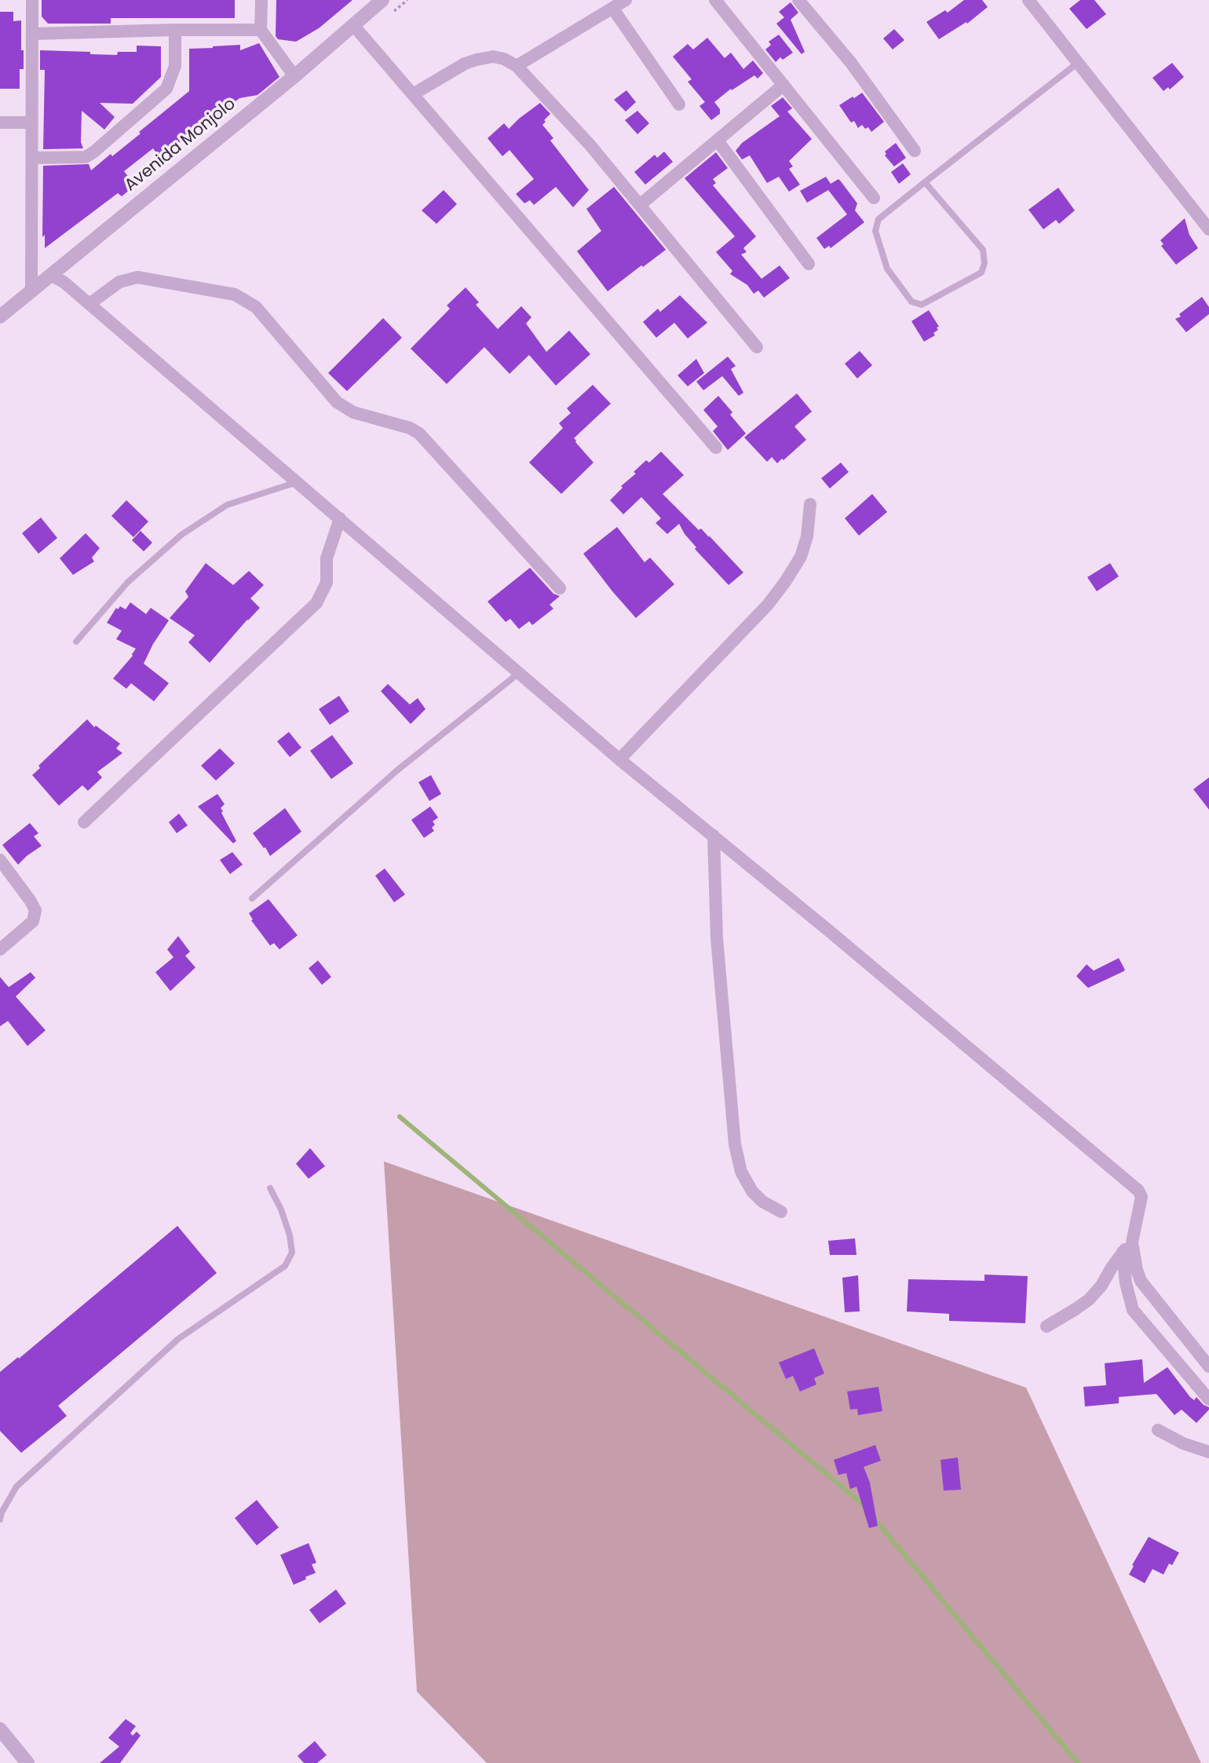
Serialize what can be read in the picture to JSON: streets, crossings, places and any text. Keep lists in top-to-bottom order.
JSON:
{
  "streets": {
    "street": ["Avenida Monjolo"]
  }
}
